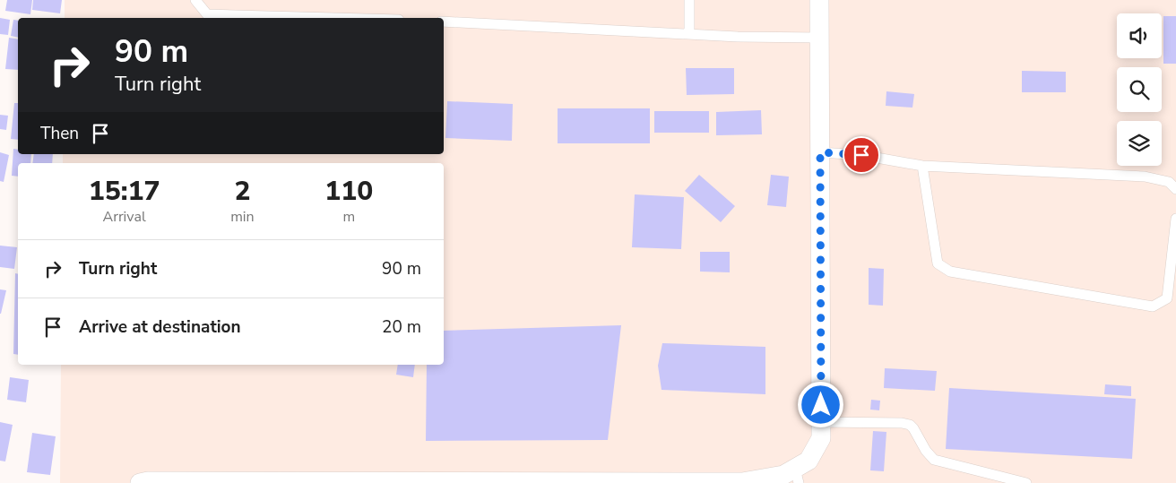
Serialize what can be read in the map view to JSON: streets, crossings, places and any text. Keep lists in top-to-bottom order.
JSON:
{
  "page": {
    "turn": ["90 m", "Turn right"],
    "then": "Then",
    "eta": [
      "15:17",
      "Arrival",
      "2",
      "min",
      "110",
      "m"
    ],
    "list": [
      {
        "name": "Turn right",
        "value": "90 m"
      },
      {
        "name": "Arrive at destination",
        "value": "20 m"
      }
    ]
  }
}
